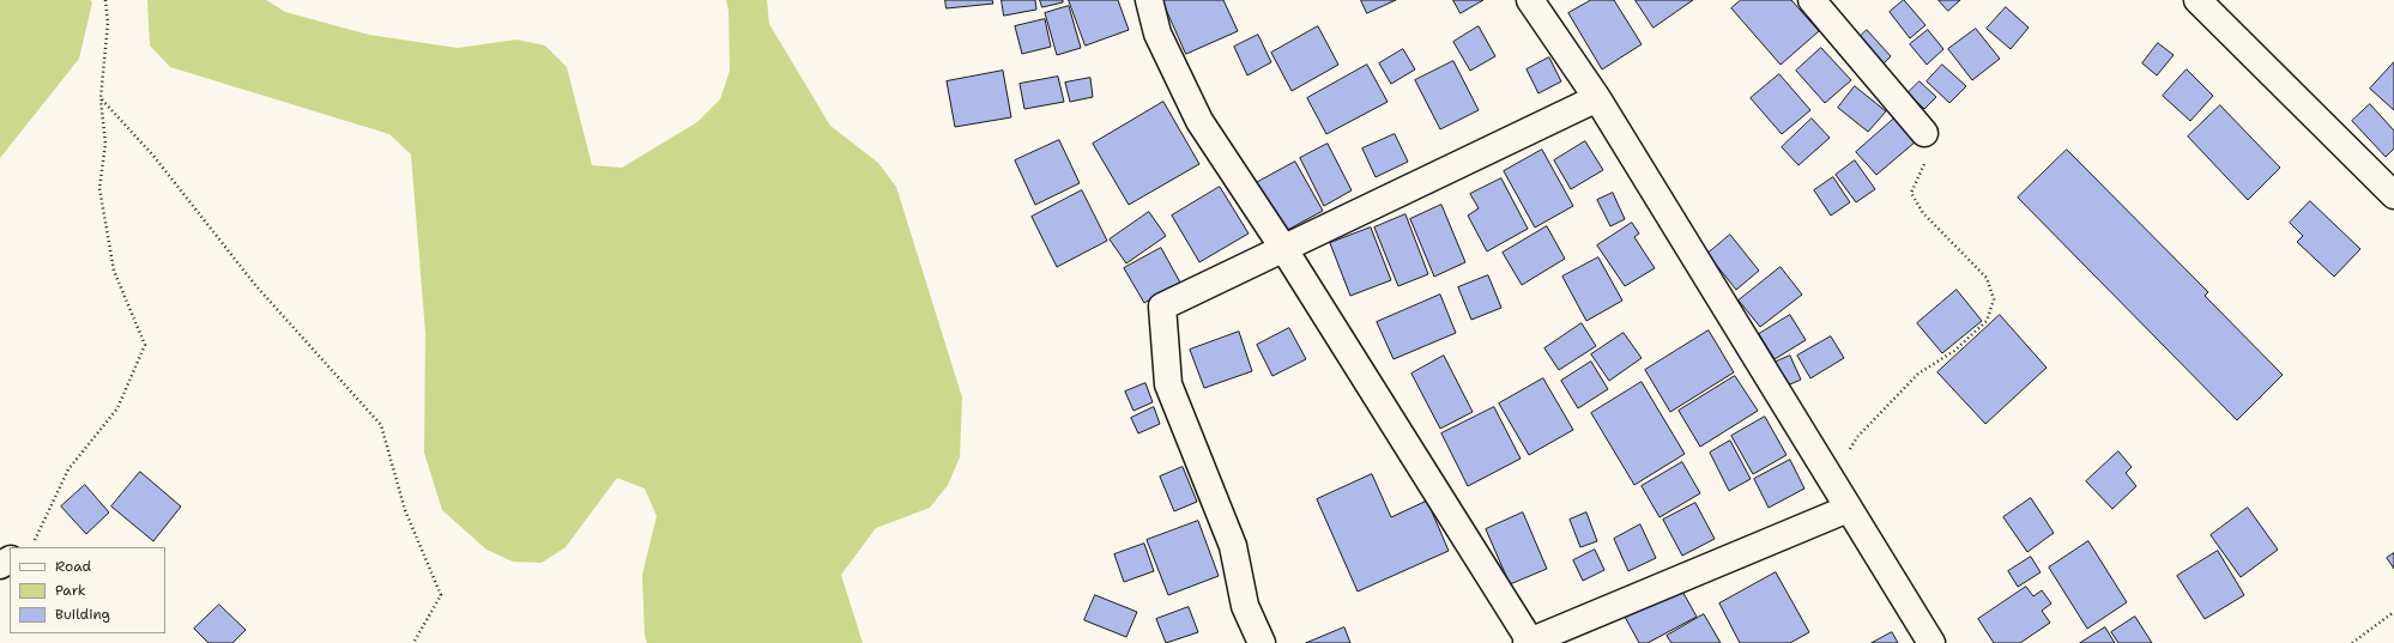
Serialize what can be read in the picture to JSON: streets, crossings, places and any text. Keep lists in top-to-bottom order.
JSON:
{
  "legend": ["Road", "Park", "Building"]
}
